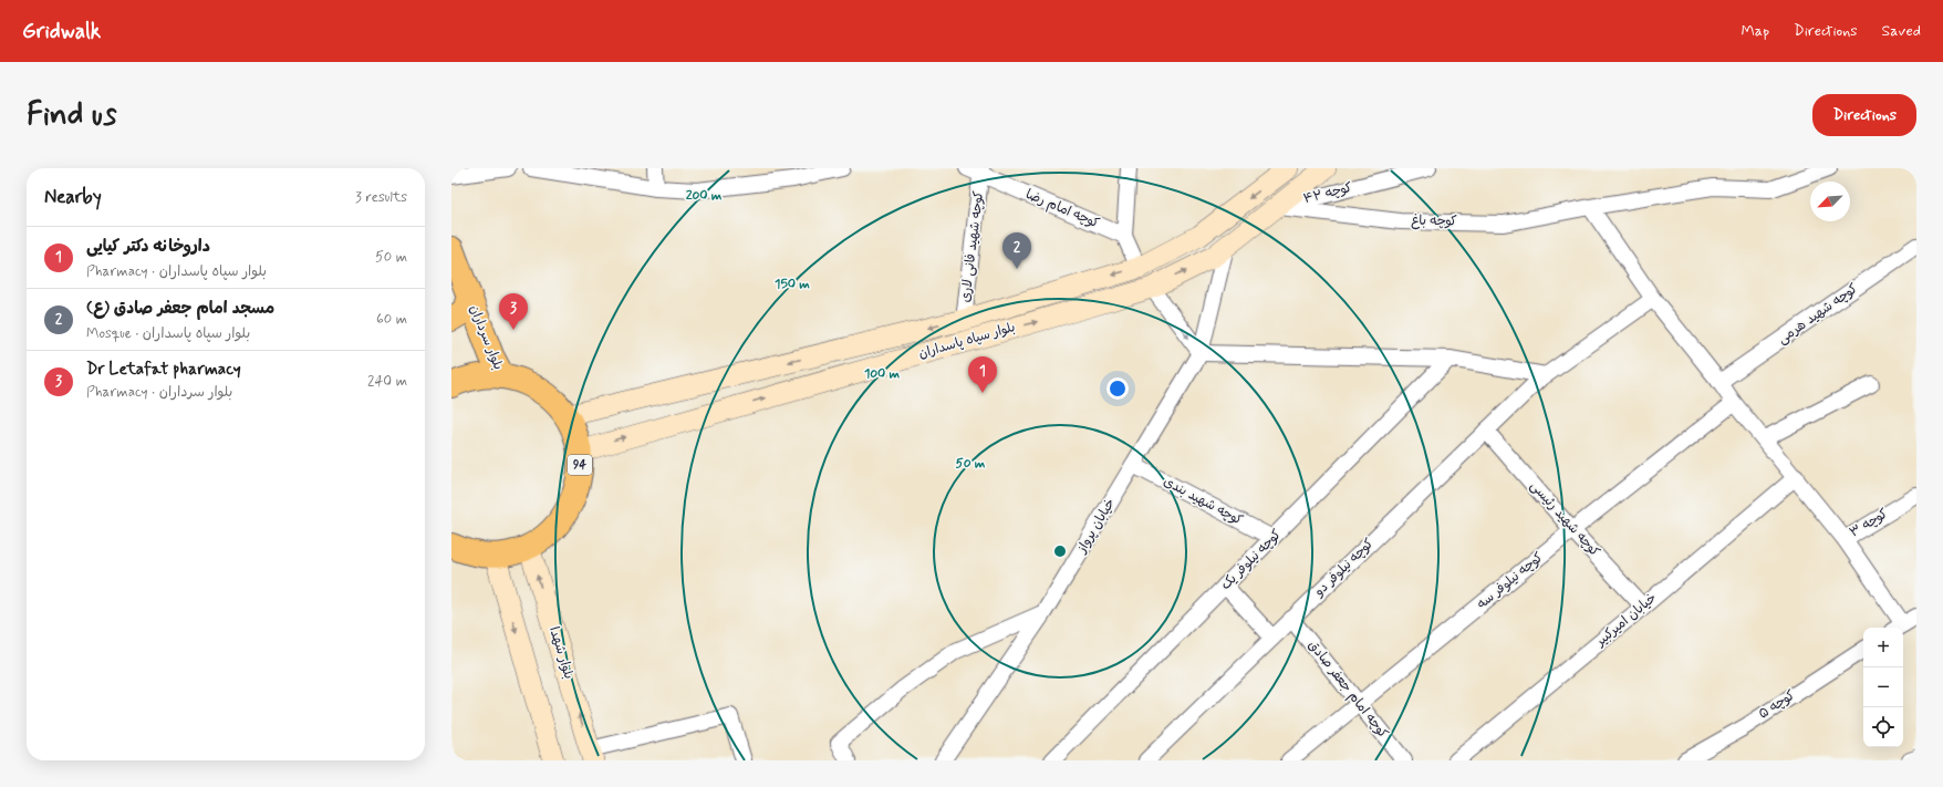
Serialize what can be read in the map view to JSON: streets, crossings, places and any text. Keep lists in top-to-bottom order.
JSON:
{
  "streets": {
    "highway": ["بلوار سرداران", "94"],
    "main road": ["بلوار سپاه پاسداران", "بلوار شهدا"],
    "street": [
      "کوچه ۴۲",
      "کوچه امام رضا",
      "کوچه باغ",
      "کوچه شهید فانی لاری",
      "کوچه شهید هرمی",
      "کوچه شهید بندی",
      "کوچه شهید رئیسی",
      "کوچه ۳",
      "خیابان پرواز",
      "کوچه نیلوفر یک",
      "کوچه نیلوفر دو",
      "کوچه نیلوفر سه",
      "خیابان امیرکبیر",
      "کوچه امام جعفر صادق",
      "کوچه ۵"
    ]
  },
  "crossings": [
    ["کوچه ۴۲", "کوچه باغ"],
    ["کوچه ۴۲", "بلوار سپاه پاسداران"],
    ["کوچه امام رضا", "کوچه شهید فانی لاری"],
    ["کوچه باغ", "بلوار سپاه پاسداران"],
    ["کوچه شهید فانی لاری", "بلوار سپاه پاسداران"],
    ["بلوار سرداران", "94"],
    ["بلوار سپاه پاسداران", "94"],
    ["بلوار سپاه پاسداران", "خیابان پرواز"],
    ["94", "بلوار شهدا"],
    ["کوچه شهید بندی", "خیابان پرواز"],
    ["کوچه شهید بندی", "کوچه نیلوفر یک"],
    ["کوچه شهید رئیسی", "کوچه نیلوفر دو"],
    ["کوچه شهید رئیسی", "کوچه نیلوفر سه"],
    ["کوچه شهید رئیسی", "خیابان امیرکبیر"],
    ["کوچه نیلوفر دو", "کوچه امام جعفر صادق"],
    ["کوچه نیلوفر سه", "کوچه امام جعفر صادق"]
  ],
  "north": "bottom left",
  "page": {
    "header": "Gridwalk",
    "nav": ["Map", "Directions", "Saved"],
    "buttons": "Directions",
    "title": "Find us",
    "heading": ["Nearby", "3 results"],
    "list": [
      {
        "mark": "1",
        "name": "داروخانه دکتر کیایی",
        "note": "Pharmacy · بلوار سپاه پاسداران",
        "value": "50 m"
      },
      {
        "mark": "2",
        "name": "مسجد امام جعفر صادق (ع)",
        "note": "Mosque · بلوار سپاه پاسداران",
        "value": "60 m"
      },
      {
        "mark": "3",
        "name": "Dr Letafat pharmacy",
        "note": "Pharmacy · بلوار سرداران",
        "value": "240 m"
      }
    ],
    "pins": ["2", "3", "1"],
    "map_buttons": ["+", "−"]
  },
  "rings": [
    "200 m",
    "150 m",
    "100 m",
    "50 m"
  ]
}
